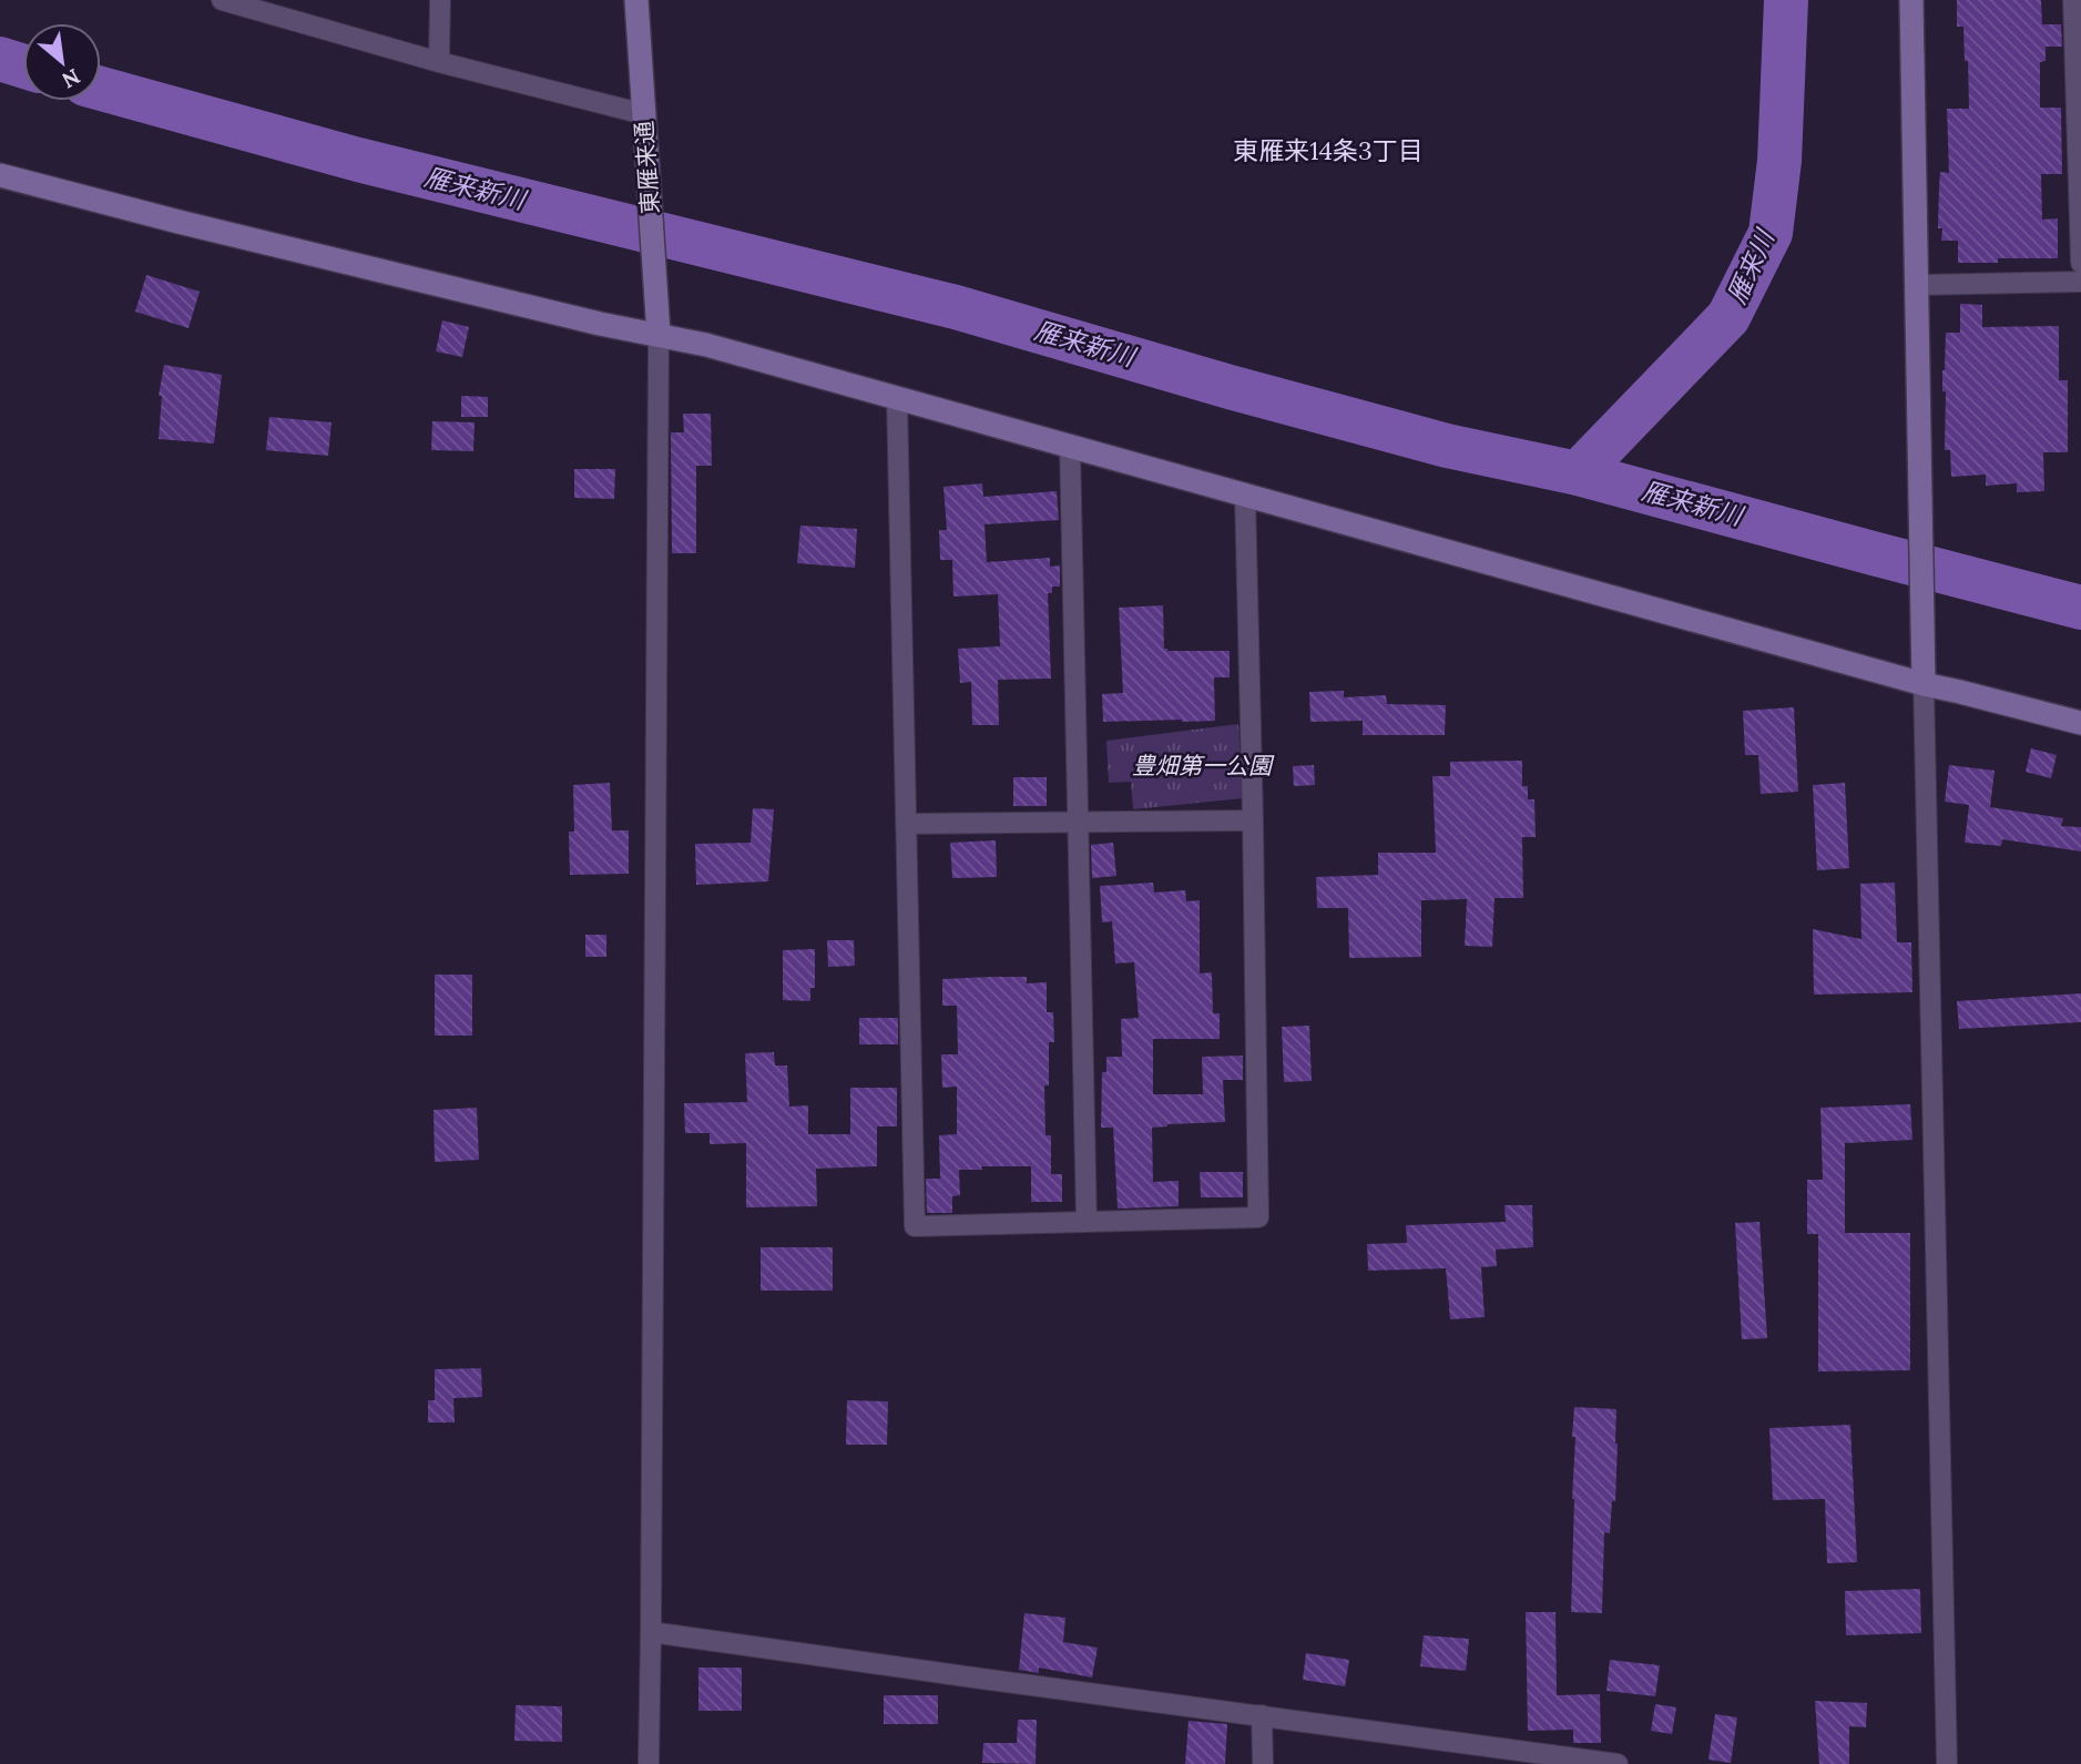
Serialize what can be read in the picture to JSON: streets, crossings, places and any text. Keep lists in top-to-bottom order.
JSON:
{
  "streets": {
    "street": ["東雁来通"]
  },
  "districts": ["東雁来14条3丁目"],
  "water": ["雁来新川", "雁来川"],
  "parks": ["豊畑第一公園"],
  "north": "bottom right"
}
